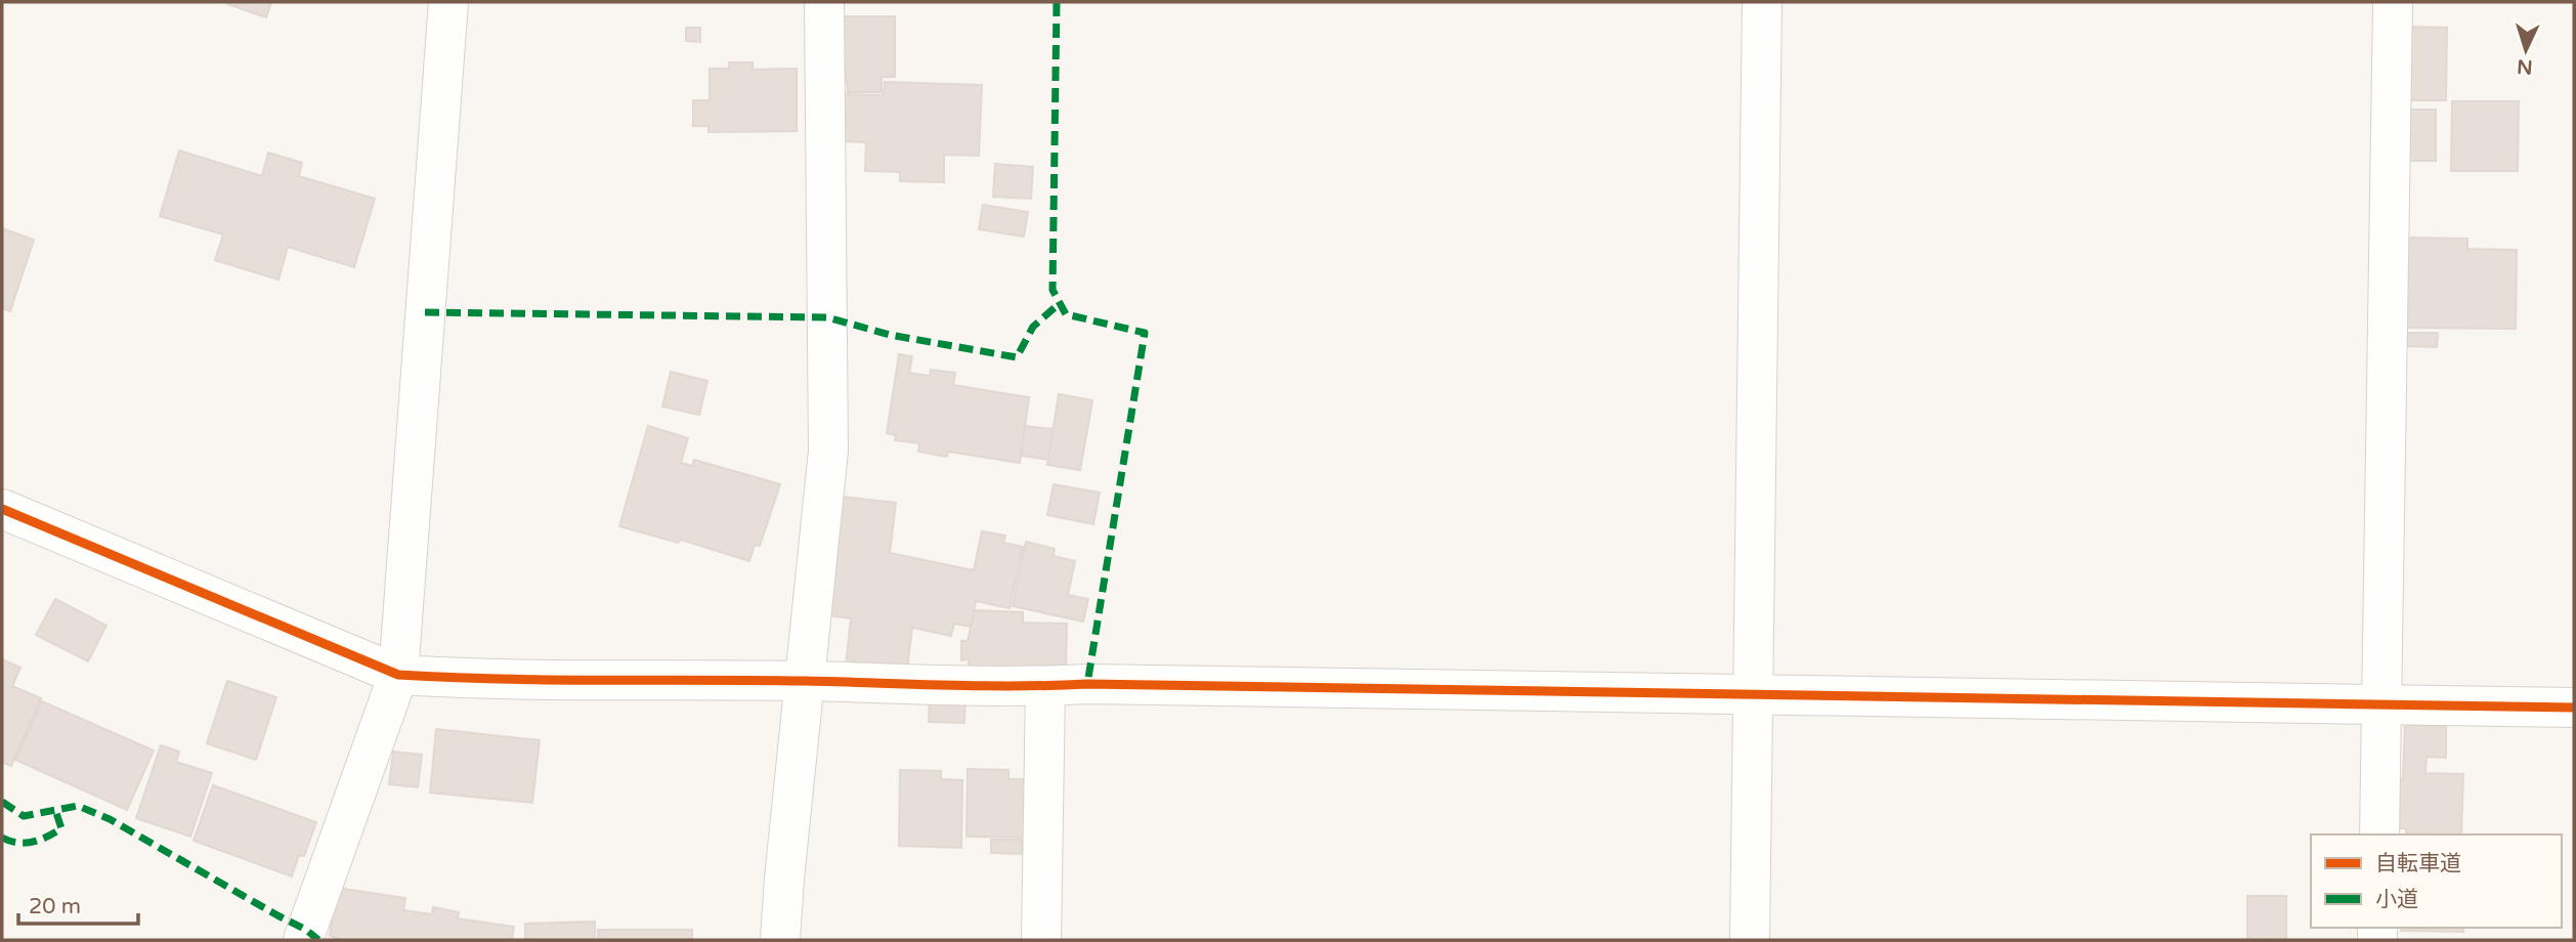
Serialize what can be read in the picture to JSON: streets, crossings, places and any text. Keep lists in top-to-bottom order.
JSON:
{
  "legend": ["自転車道", "小道"],
  "scale_bar": "20 m",
  "north": "bottom"
}
